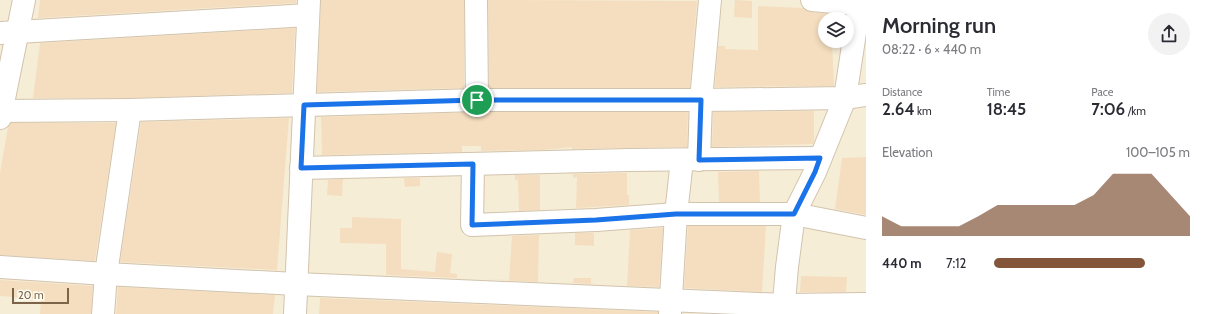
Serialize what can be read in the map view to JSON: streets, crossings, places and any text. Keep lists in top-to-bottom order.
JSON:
{
  "scale_bar": "20 m",
  "page": {
    "heading": ["Morning run", "08:22 · 6 × 440 m"],
    "stats": [
      ["Distance", "2.64 km"],
      ["Time", "18:45"],
      ["Pace", "7:06 /km"]
    ],
    "chart": ["Elevation", "100–105 m"],
    "list": [
      {
        "name": "440 m",
        "note": "7:12"
      }
    ],
    "scale": "20 m"
  }
}
